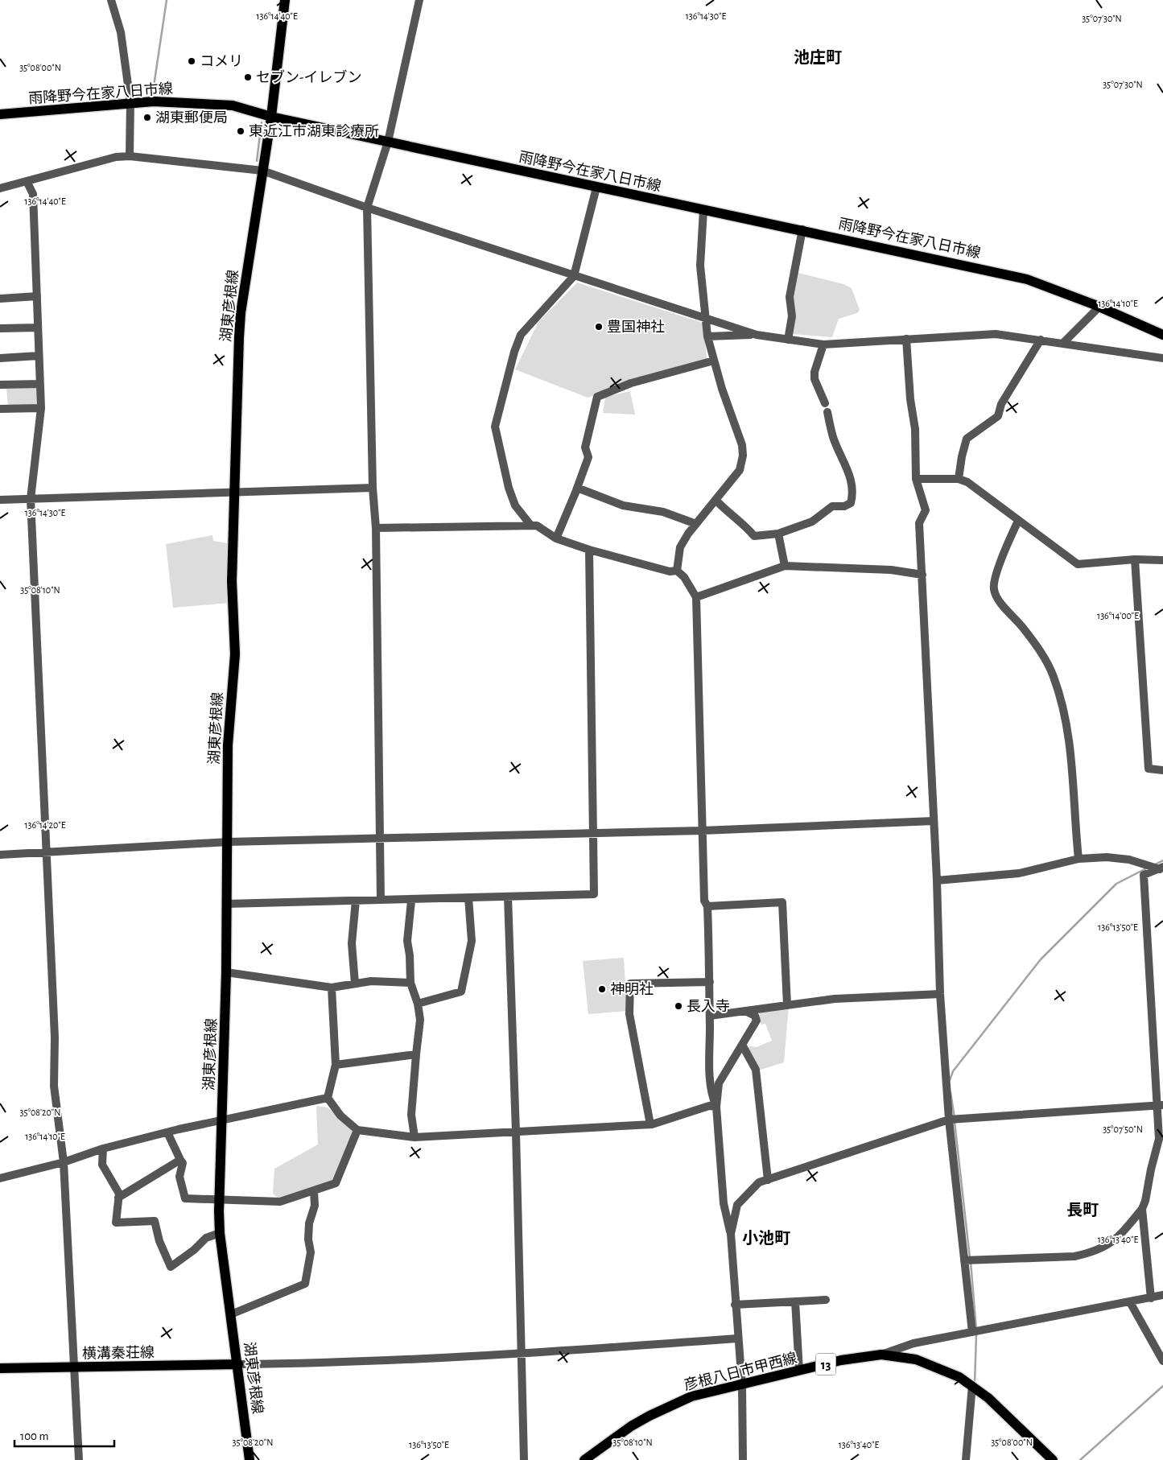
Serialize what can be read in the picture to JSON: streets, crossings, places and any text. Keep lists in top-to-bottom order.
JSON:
{
  "streets": {
    "main road": [
      "雨降野今在家八日市線",
      "湖東彦根線",
      "横溝秦荘線",
      "13",
      "彦根八日市甲西線"
    ]
  },
  "crossings": [
    ["雨降野今在家八日市線", "湖東彦根線"],
    ["湖東彦根線", "横溝秦荘線"]
  ],
  "districts": ["池庄町", "長町", "小池町"],
  "places": [
    "コメリ",
    "セブン-イレブン",
    "湖東郵便局",
    "東近江市湖東診療所",
    "豊国神社",
    "神明社",
    "長入寺"
  ],
  "scale_bar": "100 m",
  "coordinates": [
    "136°14'40\"E",
    "136°14'30\"E",
    "35°07'30\"N",
    "35°08'00\"N",
    "136°14'10\"E",
    "35°08'10\"N",
    "136°14'00\"E",
    "136°14'20\"E",
    "136°13'50\"E",
    "35°08'20\"N",
    "35°07'50\"N",
    "136°13'40\"E"
  ]
}
